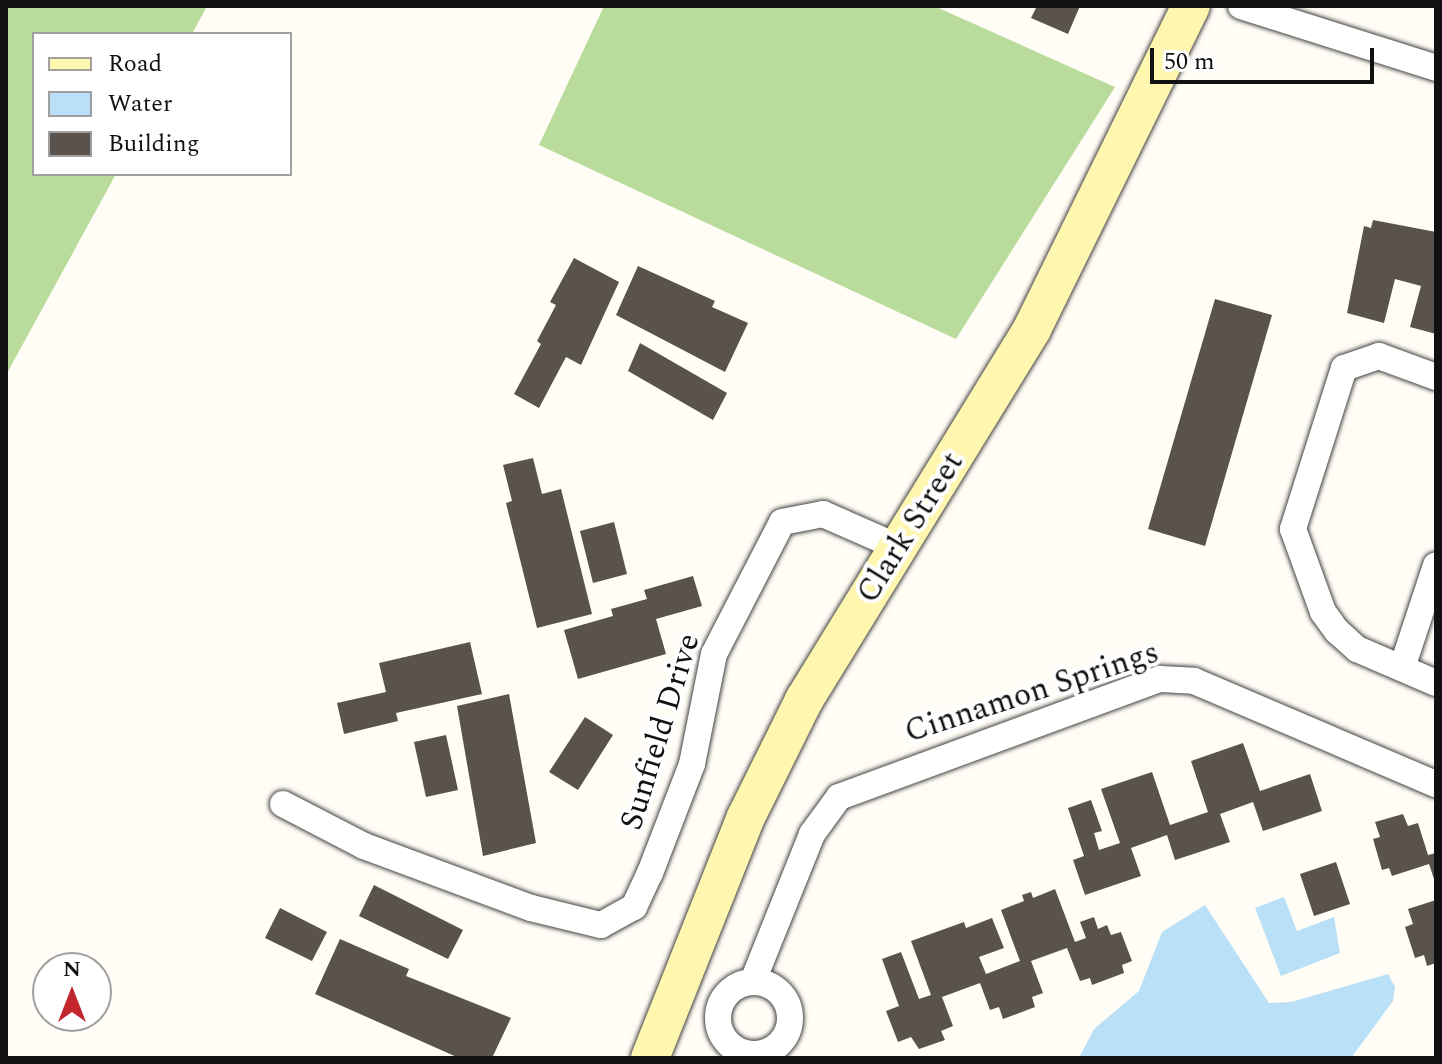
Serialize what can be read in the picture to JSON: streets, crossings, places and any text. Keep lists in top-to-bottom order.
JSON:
{
  "streets": {
    "main road": ["Clark Street"],
    "street": ["Cinnamon Springs", "Sunfield Drive"]
  },
  "crossings": [
    ["Clark Street", "Sunfield Drive"]
  ],
  "legend": ["Road", "Water", "Building"],
  "scale_bar": "50 m",
  "north": "top"
}
